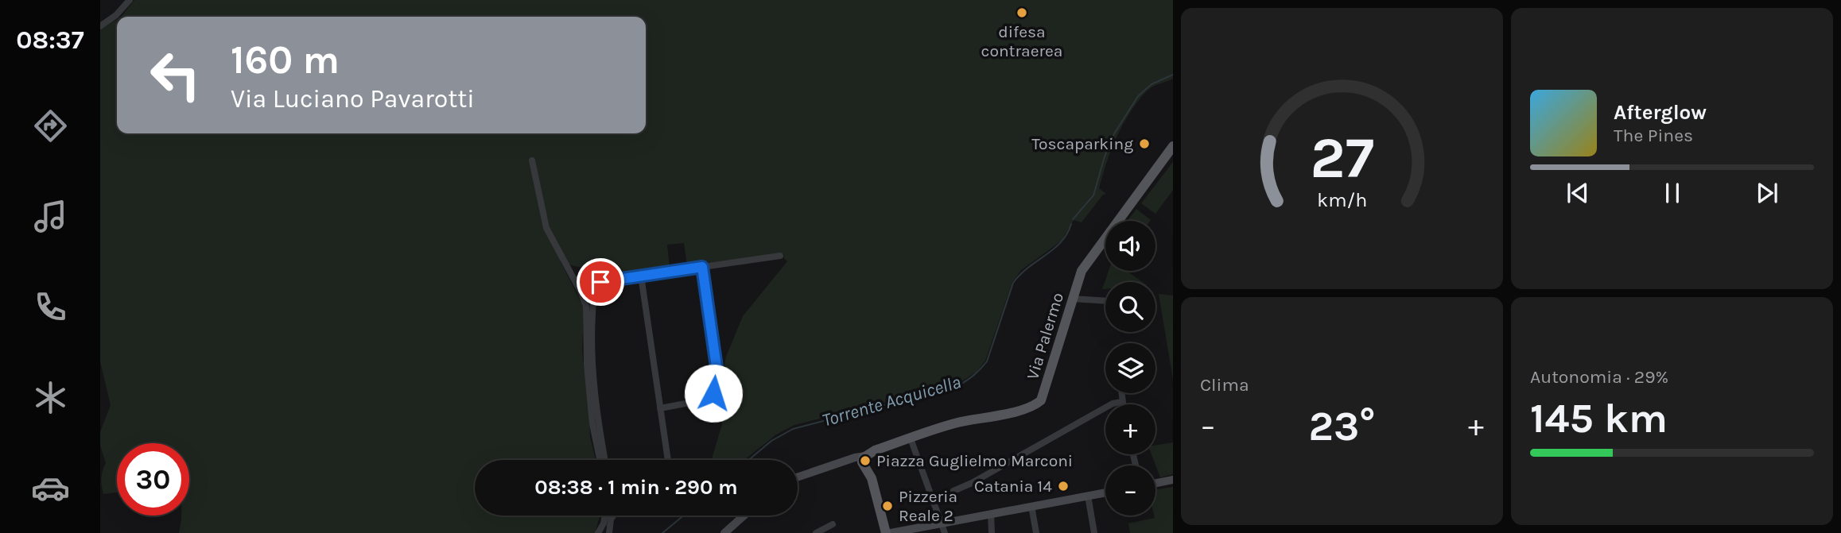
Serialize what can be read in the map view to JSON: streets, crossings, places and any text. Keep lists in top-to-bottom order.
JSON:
{
  "streets": {
    "main road": ["Via Palermo"]
  },
  "water": ["Torrente Acquicella"],
  "places": [
    "difesa contraerea",
    "Toscaparking",
    "Piazza Guglielmo Marconi",
    "Catania 14",
    "Pizzeria Reale 2"
  ],
  "page": {
    "tabs": "08:37",
    "turn": ["160 m", "Via Luciano Pavarotti"],
    "song": ["Afterglow", "The Pines"],
    "map_buttons": ["+", "−"],
    "tile": [
      "Clima",
      ["Autonomia · 29%", "145 km"]
    ],
    "heat": ["−", "23°", "+"],
    "limit": "30",
    "trip": "08:38 · 1 min · 290 m",
    "gauge": ["27", "km/h"]
  }
}
